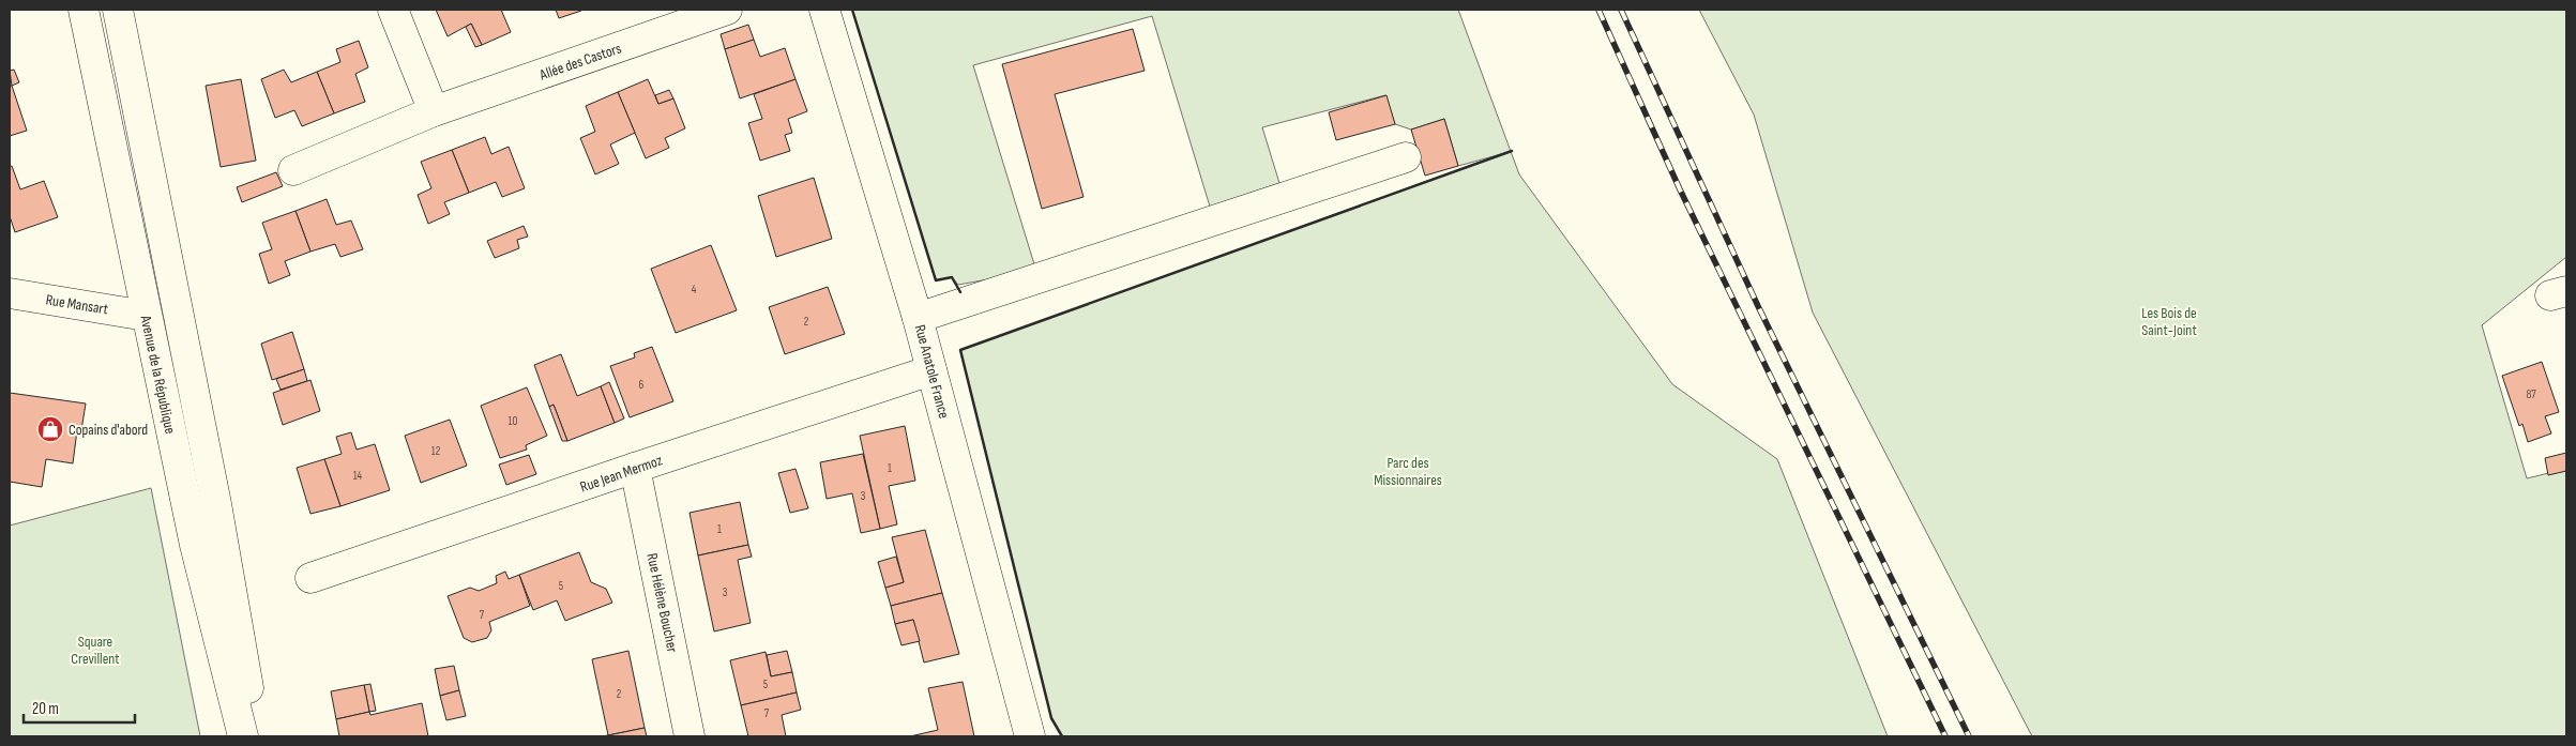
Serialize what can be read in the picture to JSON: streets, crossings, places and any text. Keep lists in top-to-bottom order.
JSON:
{
  "streets": {
    "street": [
      "Allée des Castors",
      "Rue Mansart",
      "Rue Anatole France",
      "Avenue de la République",
      "Rue Jean Mermoz",
      "Rue Hélène Boucher"
    ]
  },
  "crossings": [
    ["Rue Mansart", "Avenue de la République"],
    ["Rue Anatole France", "Rue Jean Mermoz"],
    ["Rue Jean Mermoz", "Rue Hélène Boucher"]
  ],
  "parks": ["Les Bois de Saint-Joint", "Parc des Missionnaires", "Square Crevillent"],
  "places": {
    "shop": ["Copains d'abord"]
  },
  "house_numbers": [
    "4",
    "2",
    "6",
    "87",
    "10",
    "12",
    "1",
    "14",
    "3",
    "1",
    "5",
    "3",
    "7",
    "5",
    "2",
    "7"
  ],
  "scale_bar": "20 m"
}
